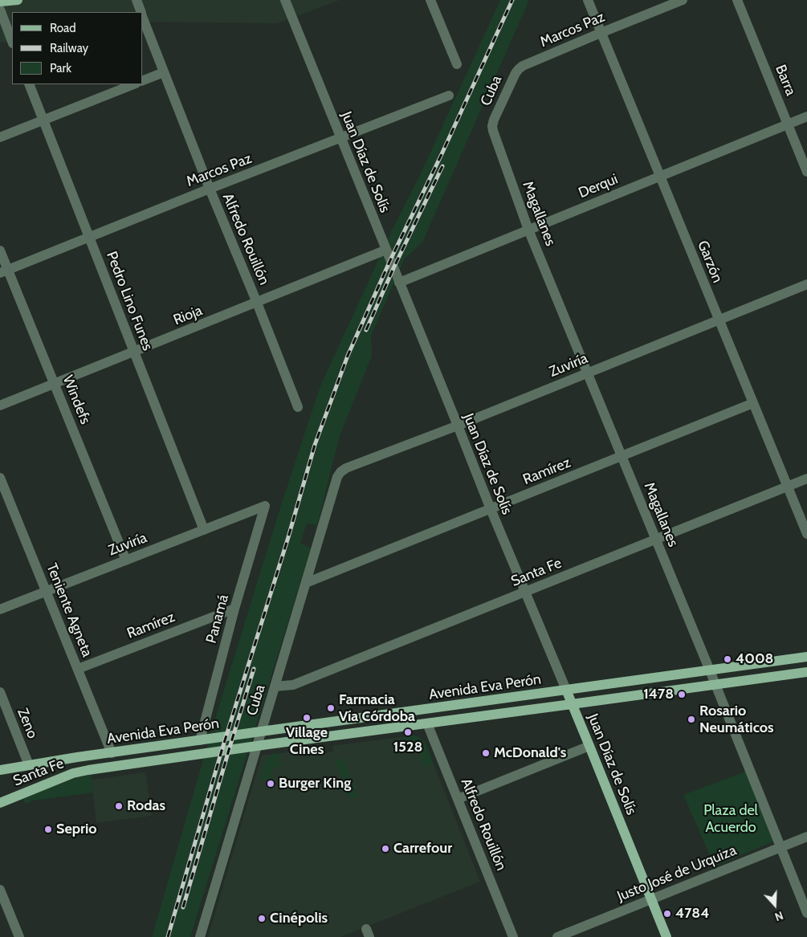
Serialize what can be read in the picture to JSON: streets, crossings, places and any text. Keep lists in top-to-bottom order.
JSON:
{
  "streets": {
    "main road": ["Juan Díaz de Solís", "Santa Fe", "Avenida Eva Perón"],
    "street": [
      "Marcos Paz",
      "Barra",
      "Cuba",
      "Derqui",
      "Magallanes",
      "Alfredo Rouillón",
      "Garzón",
      "Pedro Lino Funes",
      "Rioja",
      "Zuviría",
      "Windefs",
      "Ramírez",
      "Teniente Agneta",
      "Panamá",
      "Zeno",
      "Justo José de Urquiza"
    ]
  },
  "crossings": [
    ["Marcos Paz", "Cuba"],
    ["Marcos Paz", "Juan Díaz de Solís"],
    ["Marcos Paz", "Alfredo Rouillón"],
    ["Marcos Paz", "Garzón"],
    ["Marcos Paz", "Pedro Lino Funes"],
    ["Marcos Paz", "Windefs"],
    ["Barra", "Derqui"],
    ["Cuba", "Magallanes"],
    ["Cuba", "Zuviría"],
    ["Cuba", "Ramírez"],
    ["Cuba", "Santa Fe"],
    ["Cuba", "Avenida Eva Perón"],
    ["Juan Díaz de Solís", "Derqui"],
    ["Juan Díaz de Solís", "Rioja"],
    ["Juan Díaz de Solís", "Zuviría"],
    ["Juan Díaz de Solís", "Ramírez"],
    ["Juan Díaz de Solís", "Santa Fe"],
    ["Juan Díaz de Solís", "Avenida Eva Perón"],
    ["Juan Díaz de Solís", "Justo José de Urquiza"],
    ["Derqui", "Magallanes"],
    ["Derqui", "Garzón"],
    ["Magallanes", "Zuviría"],
    ["Magallanes", "Ramírez"],
    ["Magallanes", "Santa Fe"],
    ["Magallanes", "Avenida Eva Perón"],
    ["Magallanes", "Justo José de Urquiza"],
    ["Alfredo Rouillón", "Rioja"],
    ["Alfredo Rouillón", "Avenida Eva Perón"],
    ["Garzón", "Zuviría"],
    ["Garzón", "Ramírez"],
    ["Garzón", "Santa Fe"],
    ["Pedro Lino Funes", "Rioja"],
    ["Pedro Lino Funes", "Zuviría"],
    ["Rioja", "Windefs"],
    ["Zuviría", "Windefs"],
    ["Zuviría", "Teniente Agneta"],
    ["Zuviría", "Panamá"],
    ["Ramírez", "Teniente Agneta"],
    ["Ramírez", "Panamá"],
    ["Santa Fe", "Avenida Eva Perón"],
    ["Teniente Agneta", "Avenida Eva Perón"],
    ["Panamá", "Avenida Eva Perón"],
    ["Avenida Eva Perón", "Zeno"]
  ],
  "parks": ["Plaza del Acuerdo"],
  "places": [
    "4008",
    "1478",
    "Farmacia Vía Córdoba",
    "Village Cines",
    "Rosario Neumáticos",
    "1528",
    "McDonald's",
    "Burger King",
    "Rodas",
    "Seprio",
    "Carrefour",
    "4784",
    "Cinépolis"
  ],
  "legend": ["Road", "Railway", "Park"],
  "north": "bottom"
}
